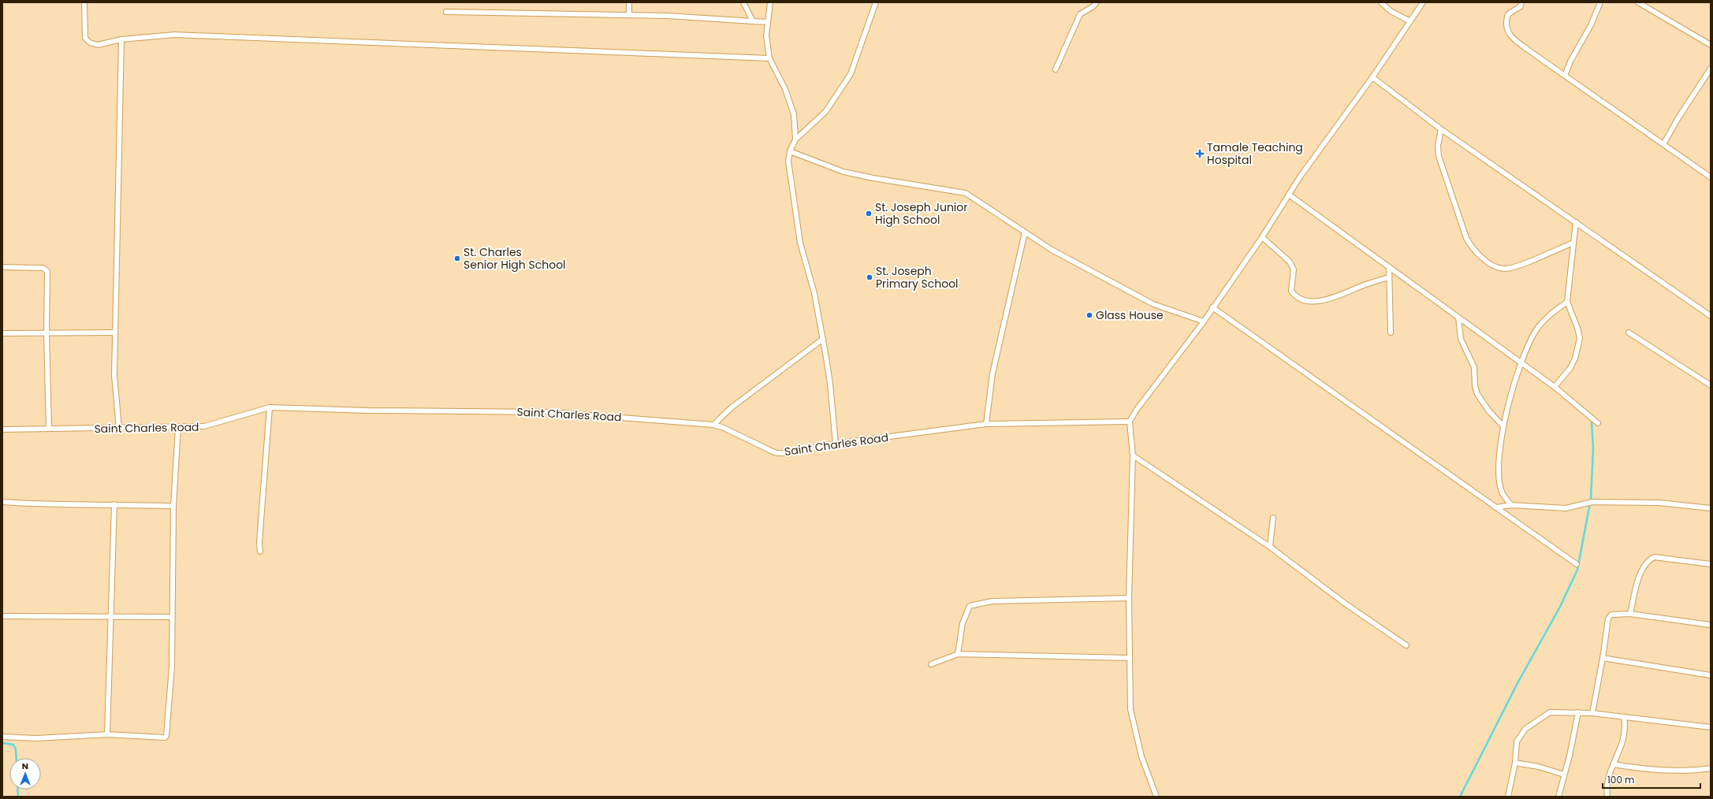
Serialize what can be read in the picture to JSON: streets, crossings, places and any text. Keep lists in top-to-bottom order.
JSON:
{
  "streets": {
    "street": ["Saint Charles Road"]
  },
  "places": {
    "health": ["Tamale Teaching Hospital"],
    "other": [
      "St. Joseph Junior High School",
      "St. Charles Senior High School",
      "St. Joseph Primary School",
      "Glass House"
    ]
  },
  "scale_bar": "100 m",
  "north": "top"
}
